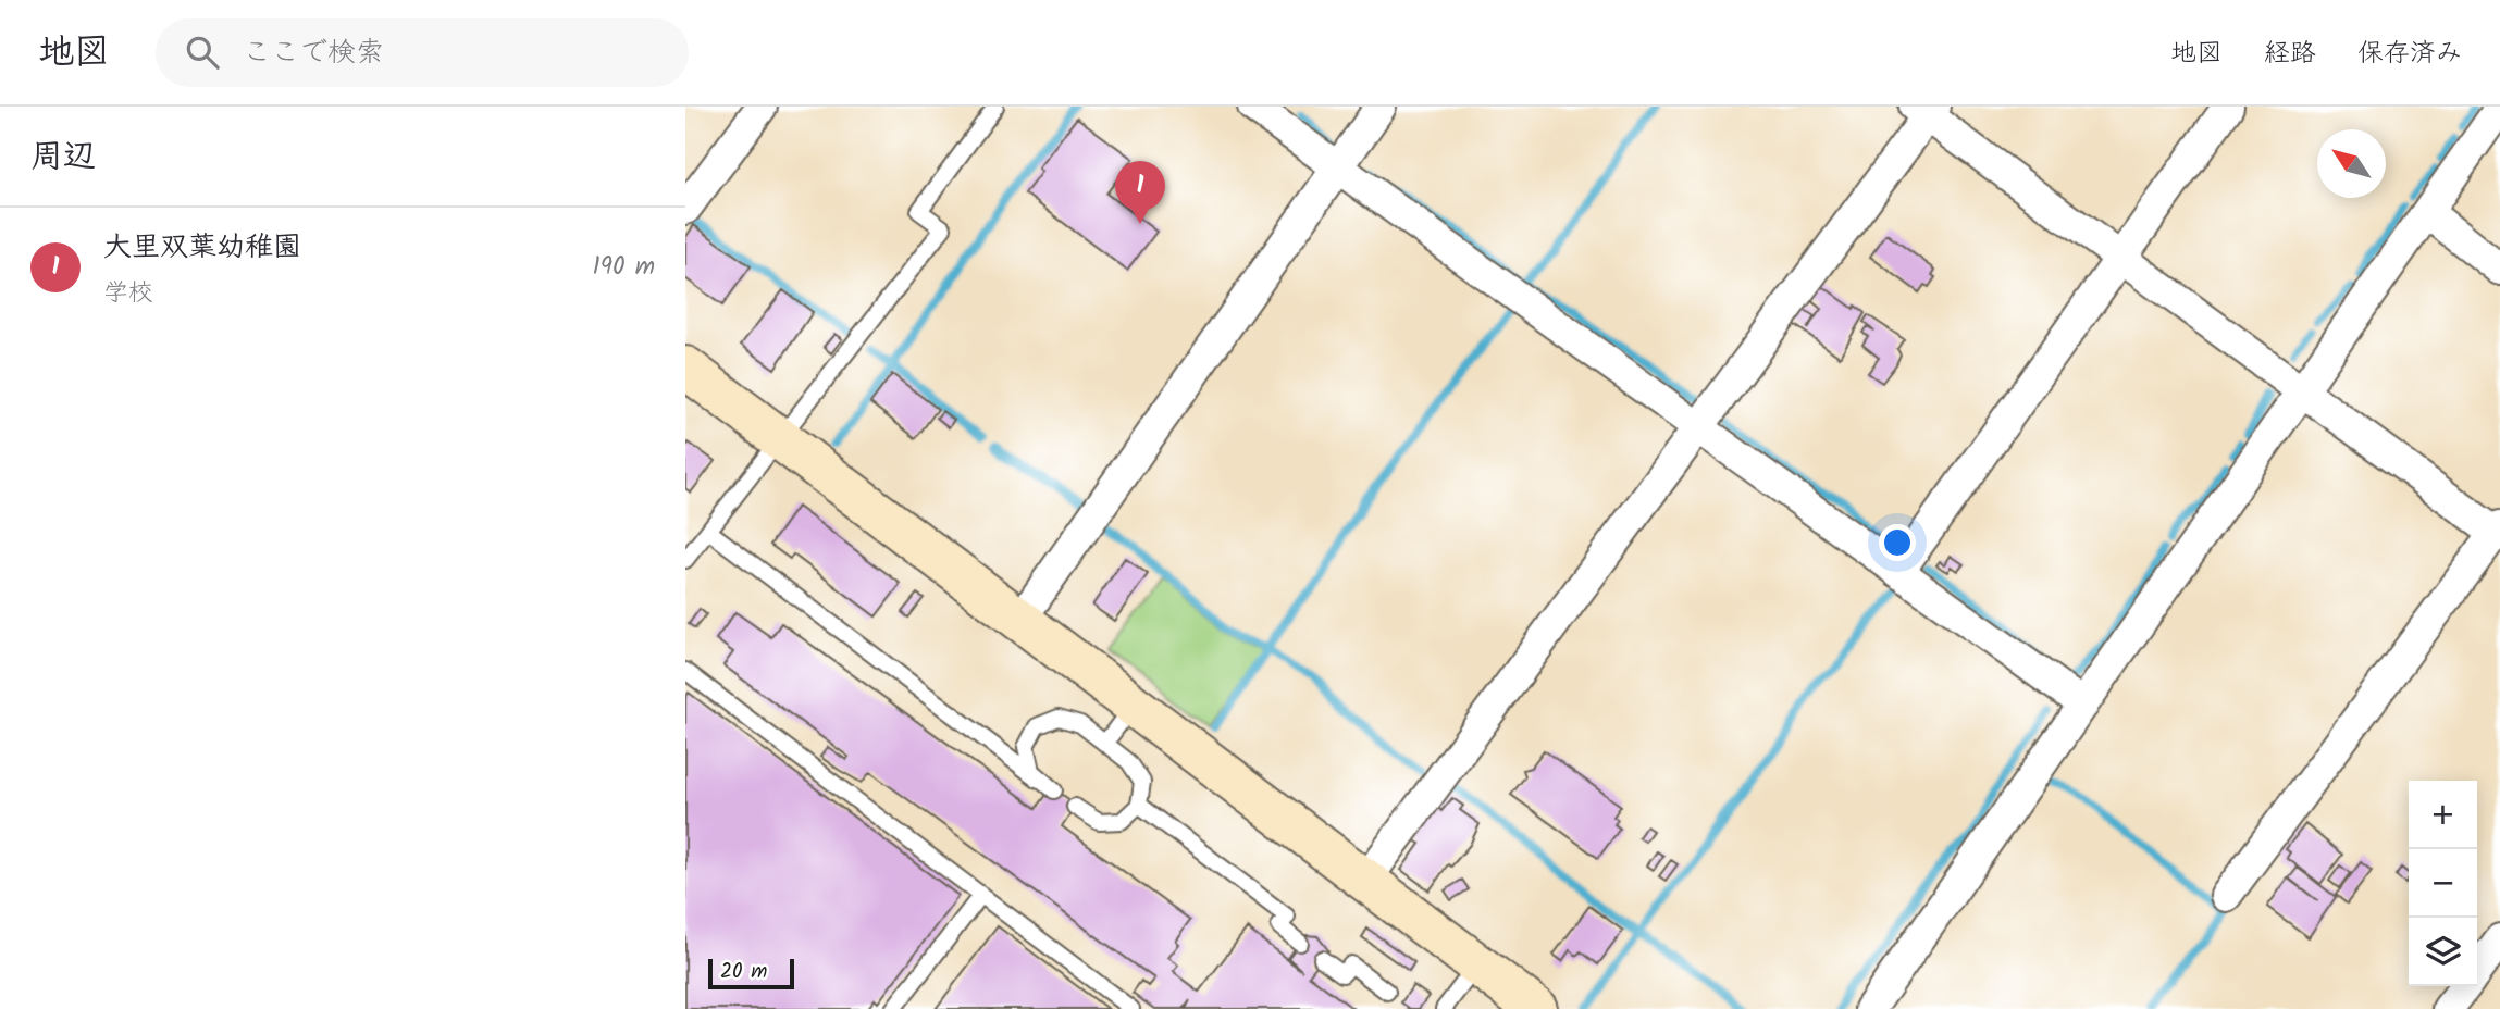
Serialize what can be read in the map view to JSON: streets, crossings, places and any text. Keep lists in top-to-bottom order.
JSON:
{
  "scale_bar": "20 m",
  "north": "top left",
  "page": {
    "header": "地図",
    "search": "ここで検索",
    "nav": ["地図", "経路", "保存済み"],
    "heading": "周辺",
    "pins": "1",
    "list": [
      {
        "mark": "1",
        "name": "大里双葉幼稚園",
        "note": "学校",
        "value": "190 m"
      }
    ],
    "map_buttons": ["+", "−"],
    "scale": "20 m"
  }
}
